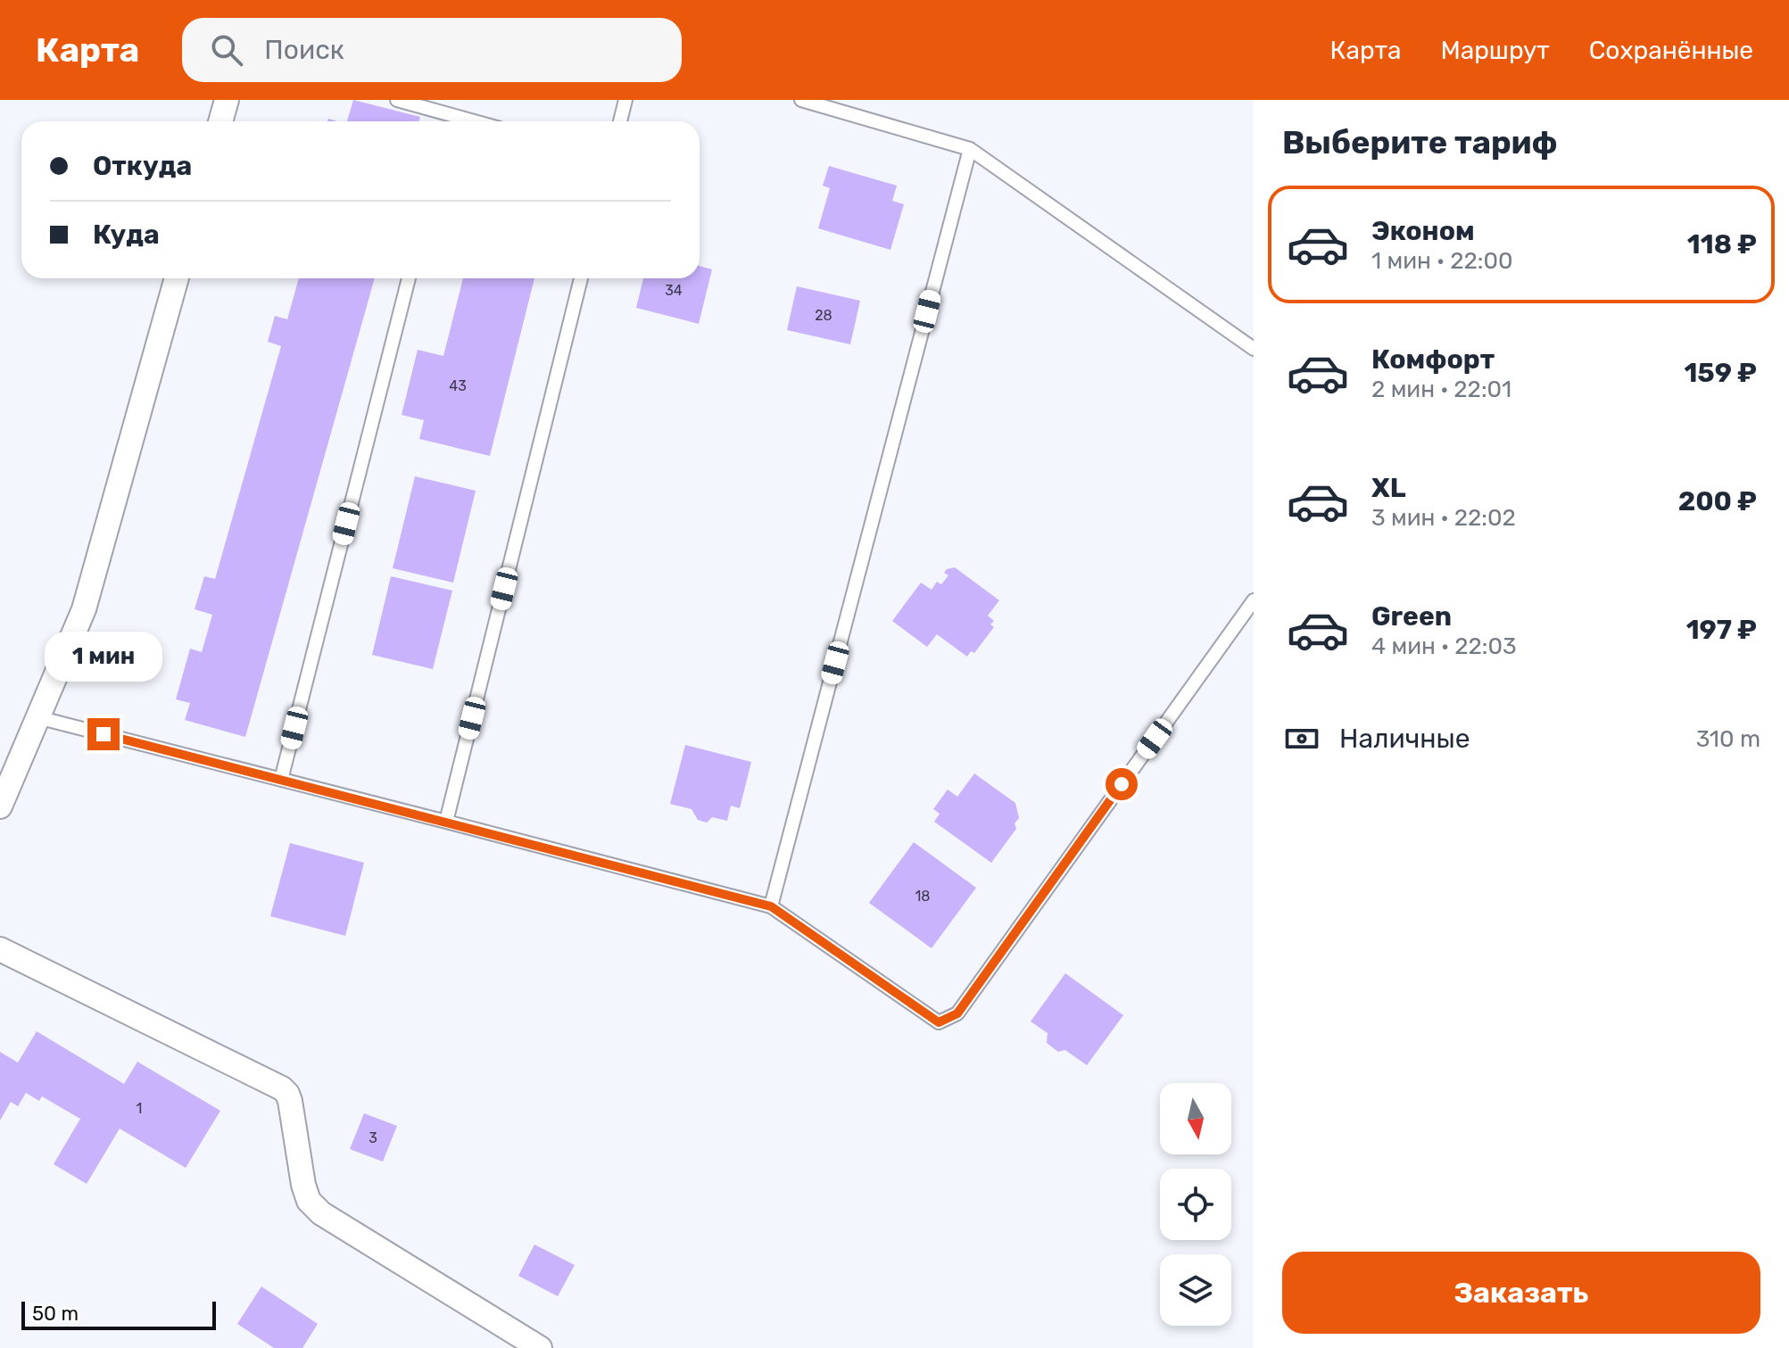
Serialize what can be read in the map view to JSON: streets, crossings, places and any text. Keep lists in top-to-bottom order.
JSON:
{
  "house_numbers": [
    "34",
    "28",
    "43",
    "18",
    "1",
    "3"
  ],
  "scale_bar": "50 m",
  "north": "bottom",
  "page": {
    "header": "Карта",
    "search": "Поиск",
    "nav": ["Карта", "Маршрут", "Сохранённые"],
    "heading": "Выберите тариф",
    "banner": ["Откуда", "Куда"],
    "list": [
      {
        "name": "Эконом",
        "note": "1 мин · 22:00",
        "value": "118 ₽"
      },
      {
        "name": "Комфорт",
        "note": "2 мин · 22:01",
        "value": "159 ₽"
      },
      {
        "name": "XL",
        "note": "3 мин · 22:02",
        "value": "200 ₽"
      },
      {
        "name": "Green",
        "note": "4 мин · 22:03",
        "value": "197 ₽"
      }
    ],
    "bubble": "1 мин",
    "pay": ["Наличные", "310 m"],
    "buttons": "Заказать",
    "scale": "50 m"
  }
}
